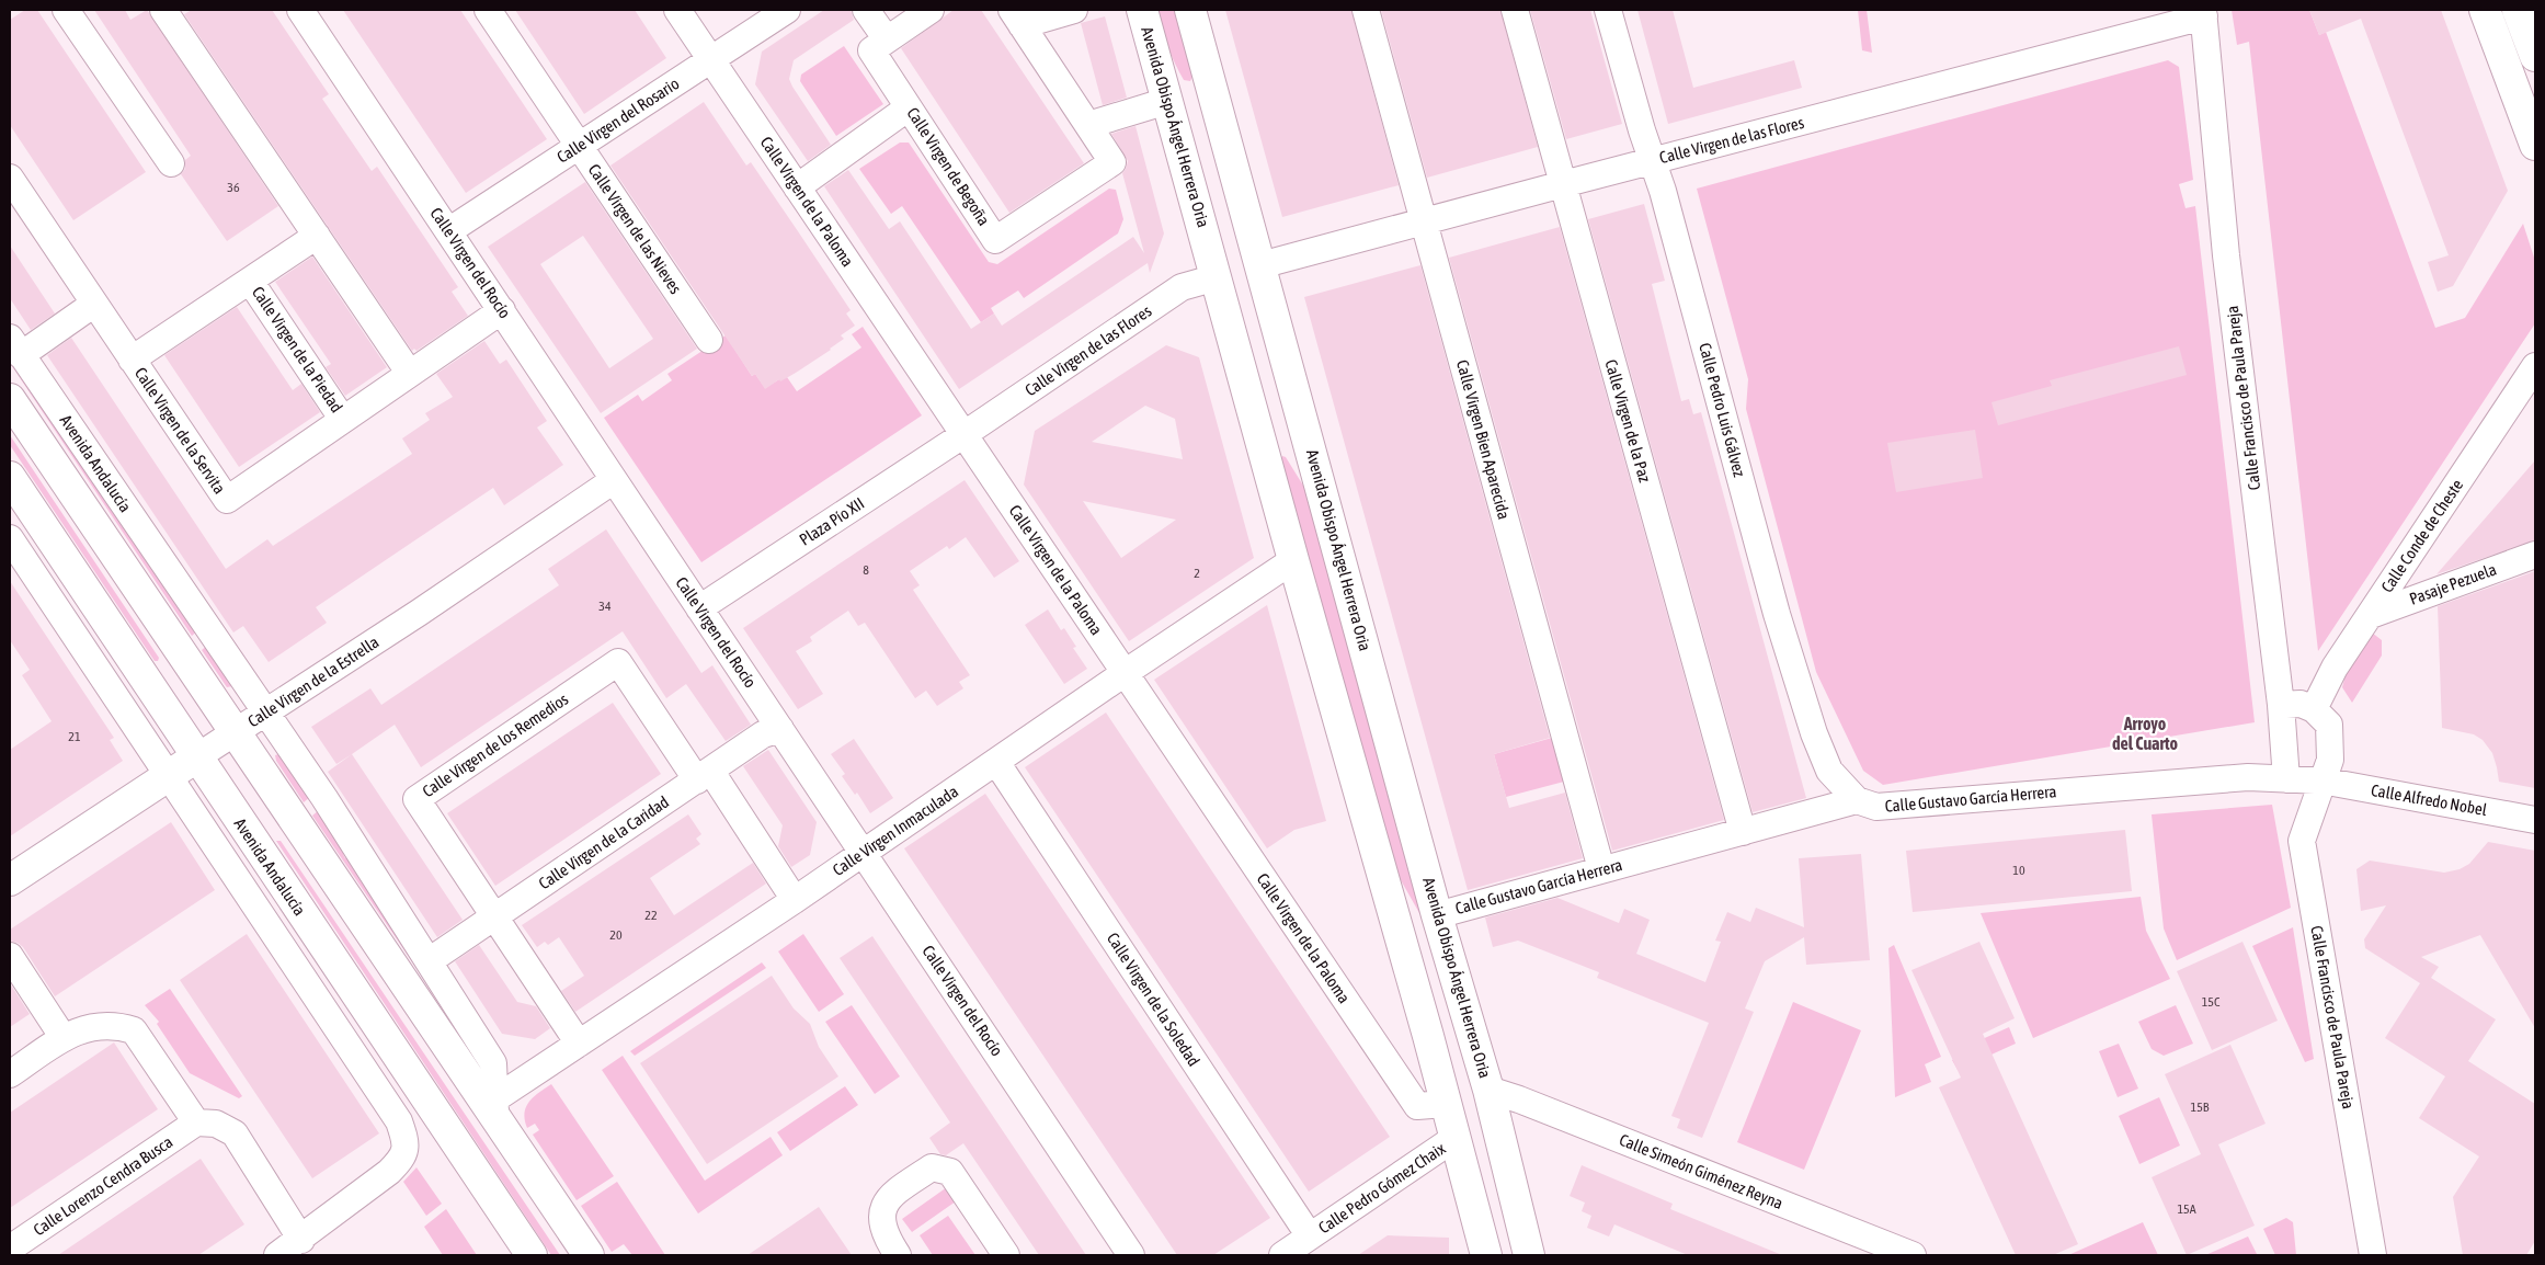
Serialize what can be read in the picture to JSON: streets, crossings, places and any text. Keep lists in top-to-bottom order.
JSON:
{
  "streets": {
    "main road": ["Avenida Obispo Ángel Herrera Oria", "Avenida Andalucía", "Calle Virgen de la Estrella"],
    "street": [
      "Calle Virgen del Rosario",
      "Calle Virgen de las Flores",
      "Calle Virgen de Begoña",
      "Calle Virgen de la Paloma",
      "Calle Virgen de las Nieves",
      "Calle Virgen del Rocío",
      "Calle Virgen de la Piedad",
      "Calle Francisco de Paula Pareja",
      "Calle Pedro Luis Gálvez",
      "Calle Virgen de la Paz",
      "Calle Virgen de la Servita",
      "Calle Virgen Bien Aparecida",
      "Plaza Pío XII",
      "Calle Conde de Cheste",
      "Pasaje Pezuela",
      "Calle Virgen de los Remedios",
      "Calle Gustavo García Herrera",
      "Calle Alfredo Nobel",
      "Calle Virgen Inmaculada",
      "Calle Virgen de la Caridad",
      "Calle Virgen de la Soledad",
      "Calle Simeón Giménez Reyna",
      "Calle Lorenzo Cendra Busca",
      "Calle Pedro Gómez Chaix"
    ]
  },
  "crossings": [
    ["Calle Virgen del Rosario", "Calle Virgen de la Paloma"],
    ["Calle Virgen del Rosario", "Calle Virgen de las Nieves"],
    ["Calle Virgen del Rosario", "Calle Virgen del Rocío"],
    ["Avenida Obispo Ángel Herrera Oria", "Calle Virgen de las Flores"],
    ["Avenida Obispo Ángel Herrera Oria", "Calle Virgen de la Paloma"],
    ["Avenida Obispo Ángel Herrera Oria", "Calle Gustavo García Herrera"],
    ["Avenida Obispo Ángel Herrera Oria", "Calle Virgen Inmaculada"],
    ["Avenida Obispo Ángel Herrera Oria", "Calle Simeón Giménez Reyna"],
    ["Avenida Obispo Ángel Herrera Oria", "Calle Pedro Gómez Chaix"],
    ["Calle Virgen de las Flores", "Calle Virgen de la Paloma"],
    ["Calle Virgen de las Flores", "Calle Francisco de Paula Pareja"],
    ["Calle Virgen de las Flores", "Calle Pedro Luis Gálvez"],
    ["Calle Virgen de las Flores", "Calle Virgen de la Paz"],
    ["Calle Virgen de las Flores", "Calle Virgen Bien Aparecida"],
    ["Calle Virgen de las Flores", "Plaza Pío XII"],
    ["Calle Virgen de la Paloma", "Plaza Pío XII"],
    ["Calle Virgen de la Paloma", "Calle Virgen Inmaculada"],
    ["Calle Virgen del Rocío", "Calle Virgen de la Servita"],
    ["Calle Virgen del Rocío", "Plaza Pío XII"],
    ["Calle Virgen del Rocío", "Calle Virgen de la Estrella"],
    ["Calle Virgen del Rocío", "Calle Virgen Inmaculada"],
    ["Calle Virgen del Rocío", "Calle Virgen de la Caridad"],
    ["Calle Virgen de la Piedad", "Calle Virgen de la Servita"],
    ["Calle Francisco de Paula Pareja", "Calle Gustavo García Herrera"],
    ["Calle Francisco de Paula Pareja", "Calle Alfredo Nobel"],
    ["Calle Pedro Luis Gálvez", "Calle Gustavo García Herrera"],
    ["Calle Virgen de la Paz", "Calle Gustavo García Herrera"],
    ["Calle Virgen Bien Aparecida", "Calle Gustavo García Herrera"],
    ["Avenida Andalucía", "Calle Virgen de la Estrella"],
    ["Avenida Andalucía", "Calle Virgen Inmaculada"],
    ["Avenida Andalucía", "Calle Virgen de la Caridad"],
    ["Calle Conde de Cheste", "Pasaje Pezuela"],
    ["Calle Virgen de los Remedios", "Calle Virgen Inmaculada"],
    ["Calle Virgen de los Remedios", "Calle Virgen de la Caridad"],
    ["Calle Gustavo García Herrera", "Calle Alfredo Nobel"],
    ["Calle Virgen Inmaculada", "Calle Virgen de la Soledad"],
    ["Calle Virgen de la Soledad", "Calle Pedro Gómez Chaix"]
  ],
  "districts": ["Arroyo del Cuarto"],
  "house_numbers": [
    "36",
    "8",
    "2",
    "34",
    "21",
    "10",
    "22",
    "20",
    "15C",
    "15B",
    "15A"
  ]
}
